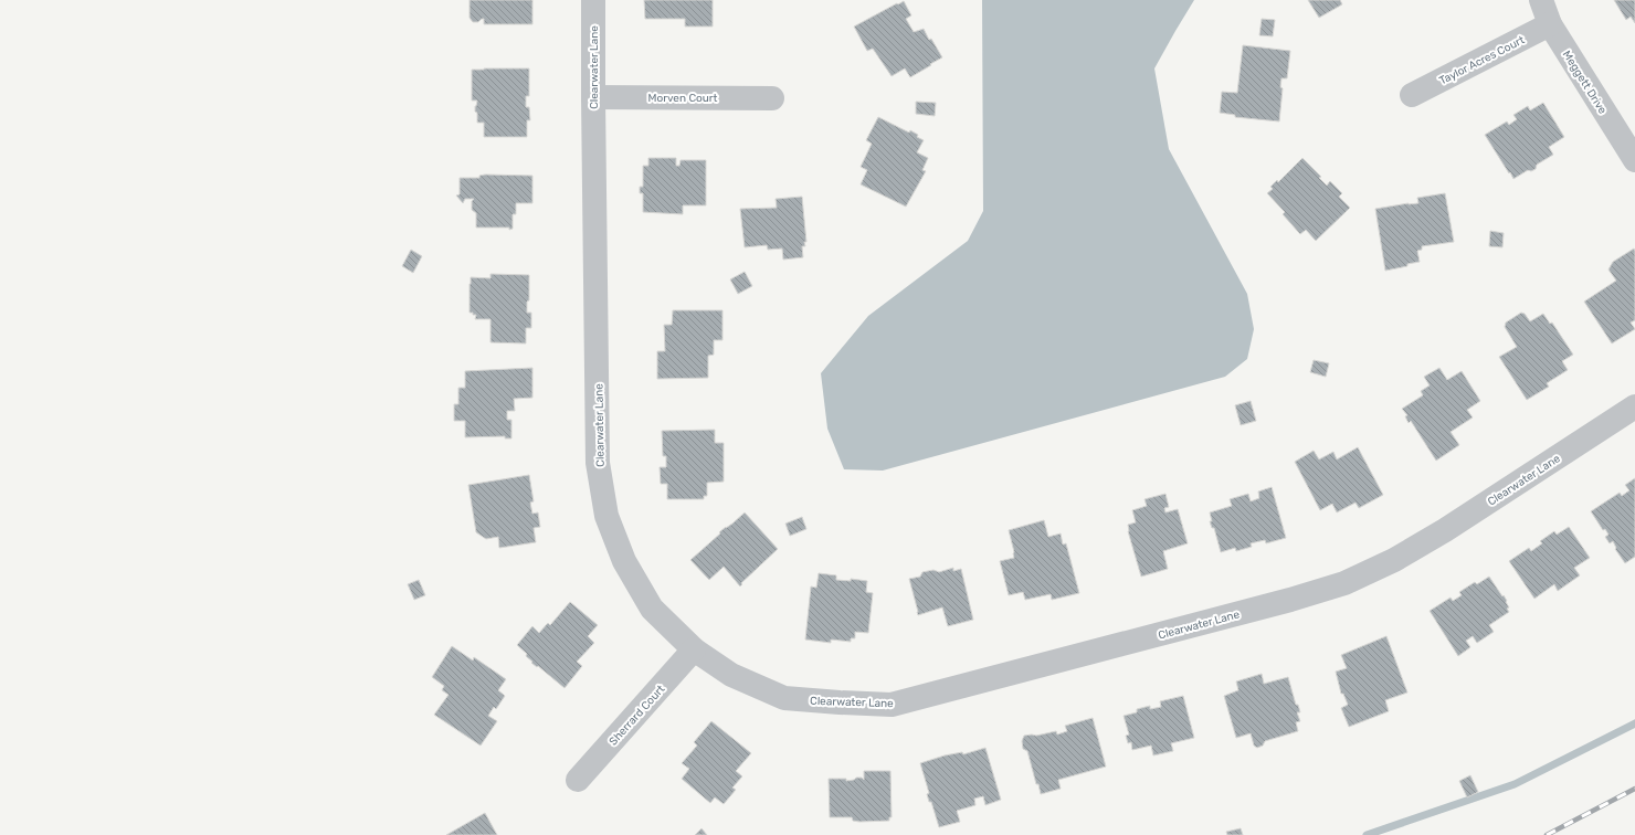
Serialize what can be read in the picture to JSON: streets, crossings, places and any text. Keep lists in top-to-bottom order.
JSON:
{
  "streets": {
    "street": [
      "Taylor Acres Court",
      "Clearwater Lane",
      "Meggett Drive",
      "Morven Court",
      "Sherrard Court"
    ]
  },
  "crossings": [
    ["Taylor Acres Court", "Meggett Drive"],
    ["Clearwater Lane", "Morven Court"],
    ["Clearwater Lane", "Sherrard Court"]
  ]
}
